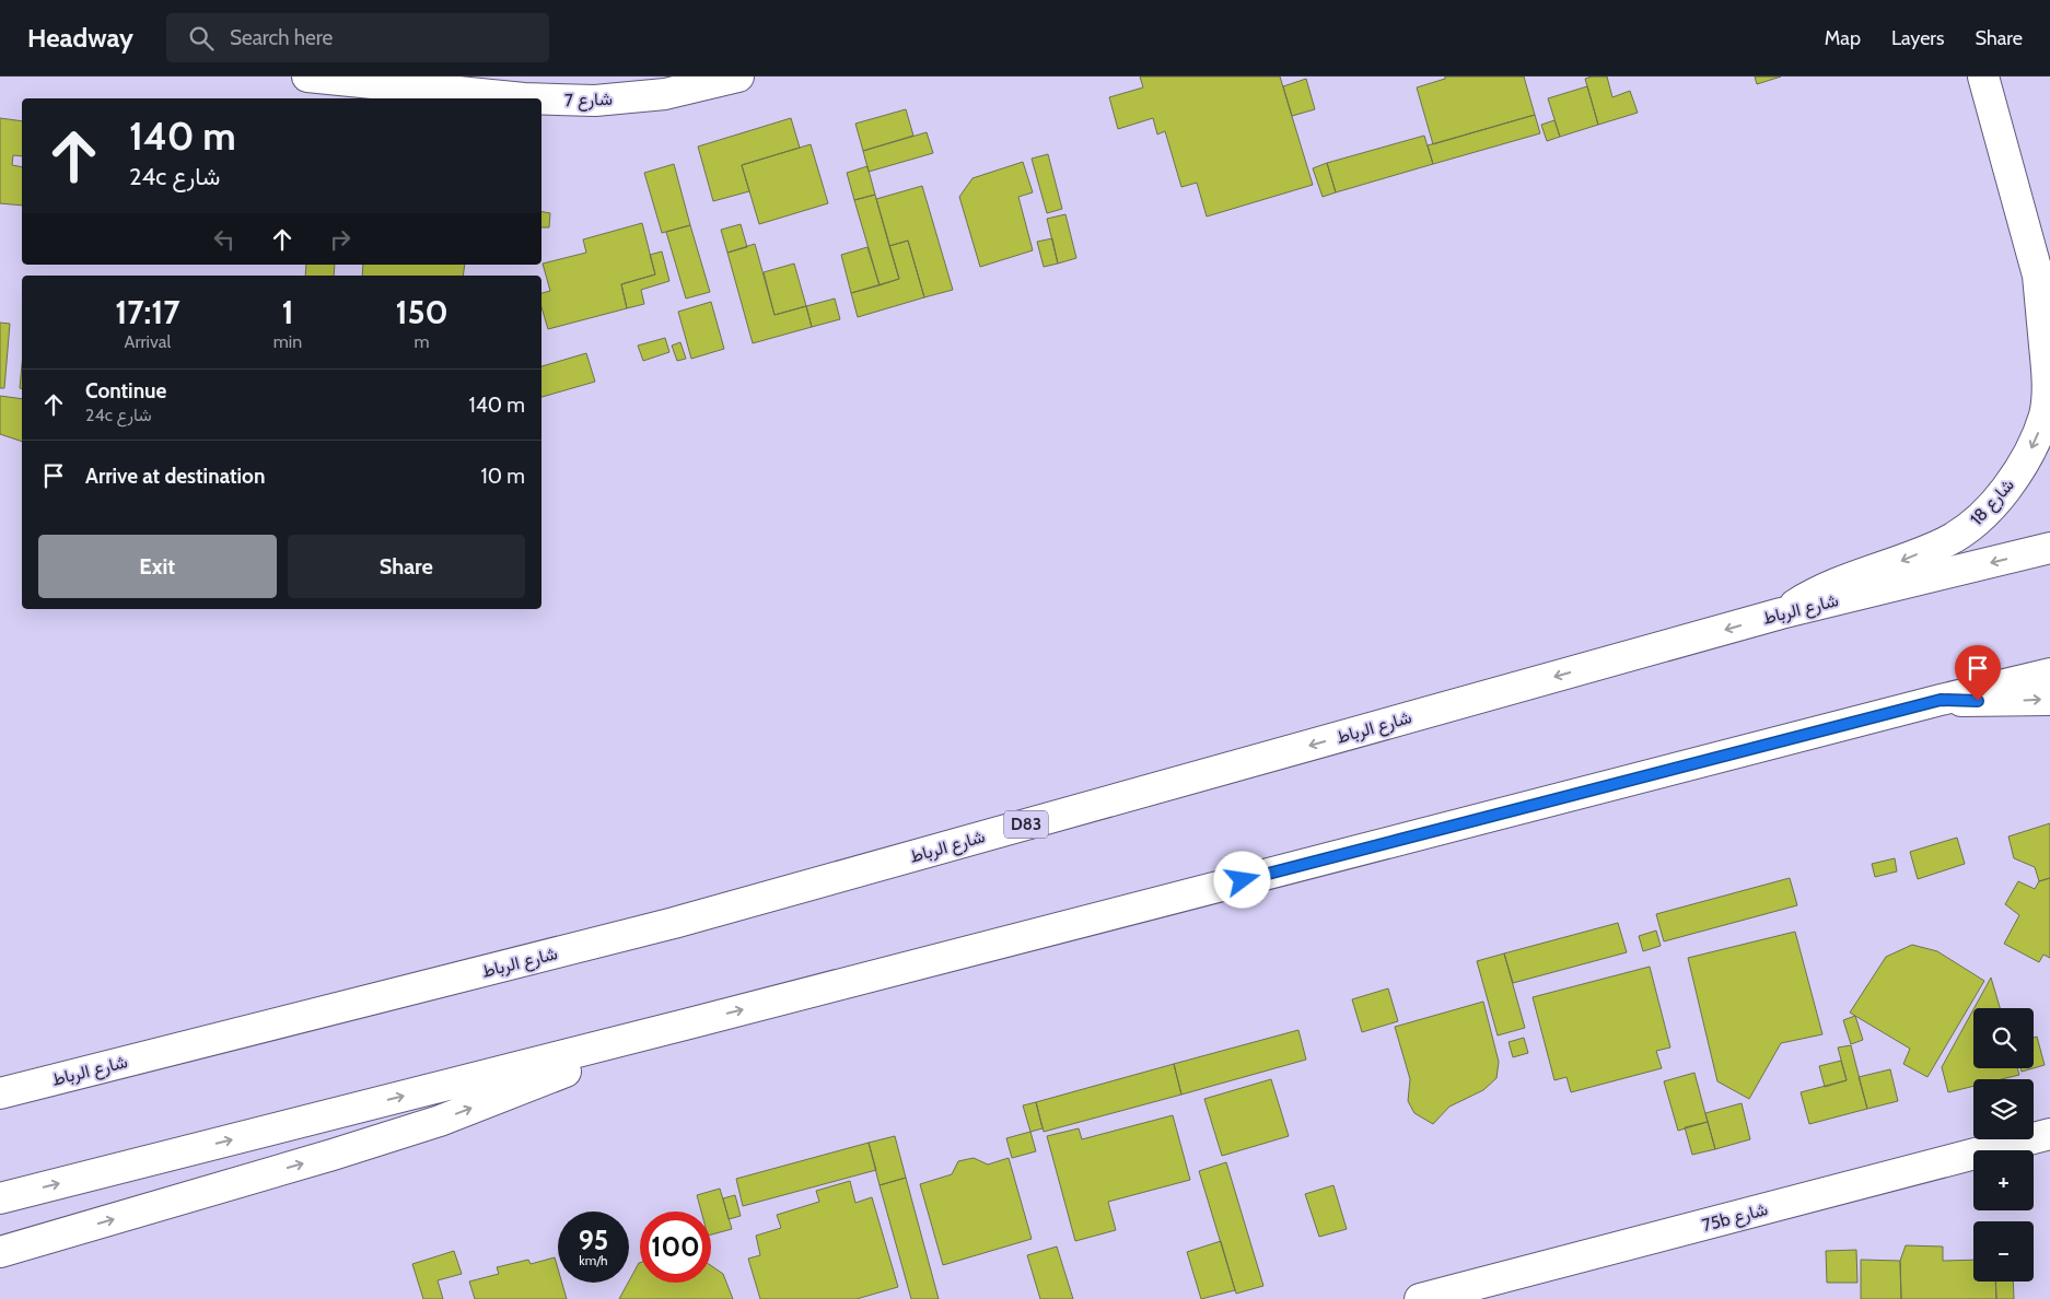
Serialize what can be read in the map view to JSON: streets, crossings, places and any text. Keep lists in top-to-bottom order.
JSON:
{
  "streets": {
    "main road": [
      "شارع 7",
      "شارع 18",
      "شارع الرباط",
      "D83",
      "75b شارع"
    ]
  },
  "crossings": [
    ["شارع 18", "شارع الرباط"]
  ],
  "one_way": ["شارع 18"],
  "page": {
    "header": "Headway",
    "search": "Search here",
    "nav": ["Map", "Layers", "Share"],
    "turn": ["140 m", "24c شارع"],
    "eta": [
      "17:17",
      "Arrival",
      "1",
      "min",
      "150",
      "m"
    ],
    "list": [
      {
        "name": "Continue",
        "note": "24c شارع",
        "value": "140 m"
      },
      {
        "name": "Arrive at destination",
        "value": "10 m"
      }
    ],
    "buttons": ["Exit", "Share"],
    "map_buttons": ["+", "−"],
    "speed": "95 km/h",
    "limit": "100"
  }
}
